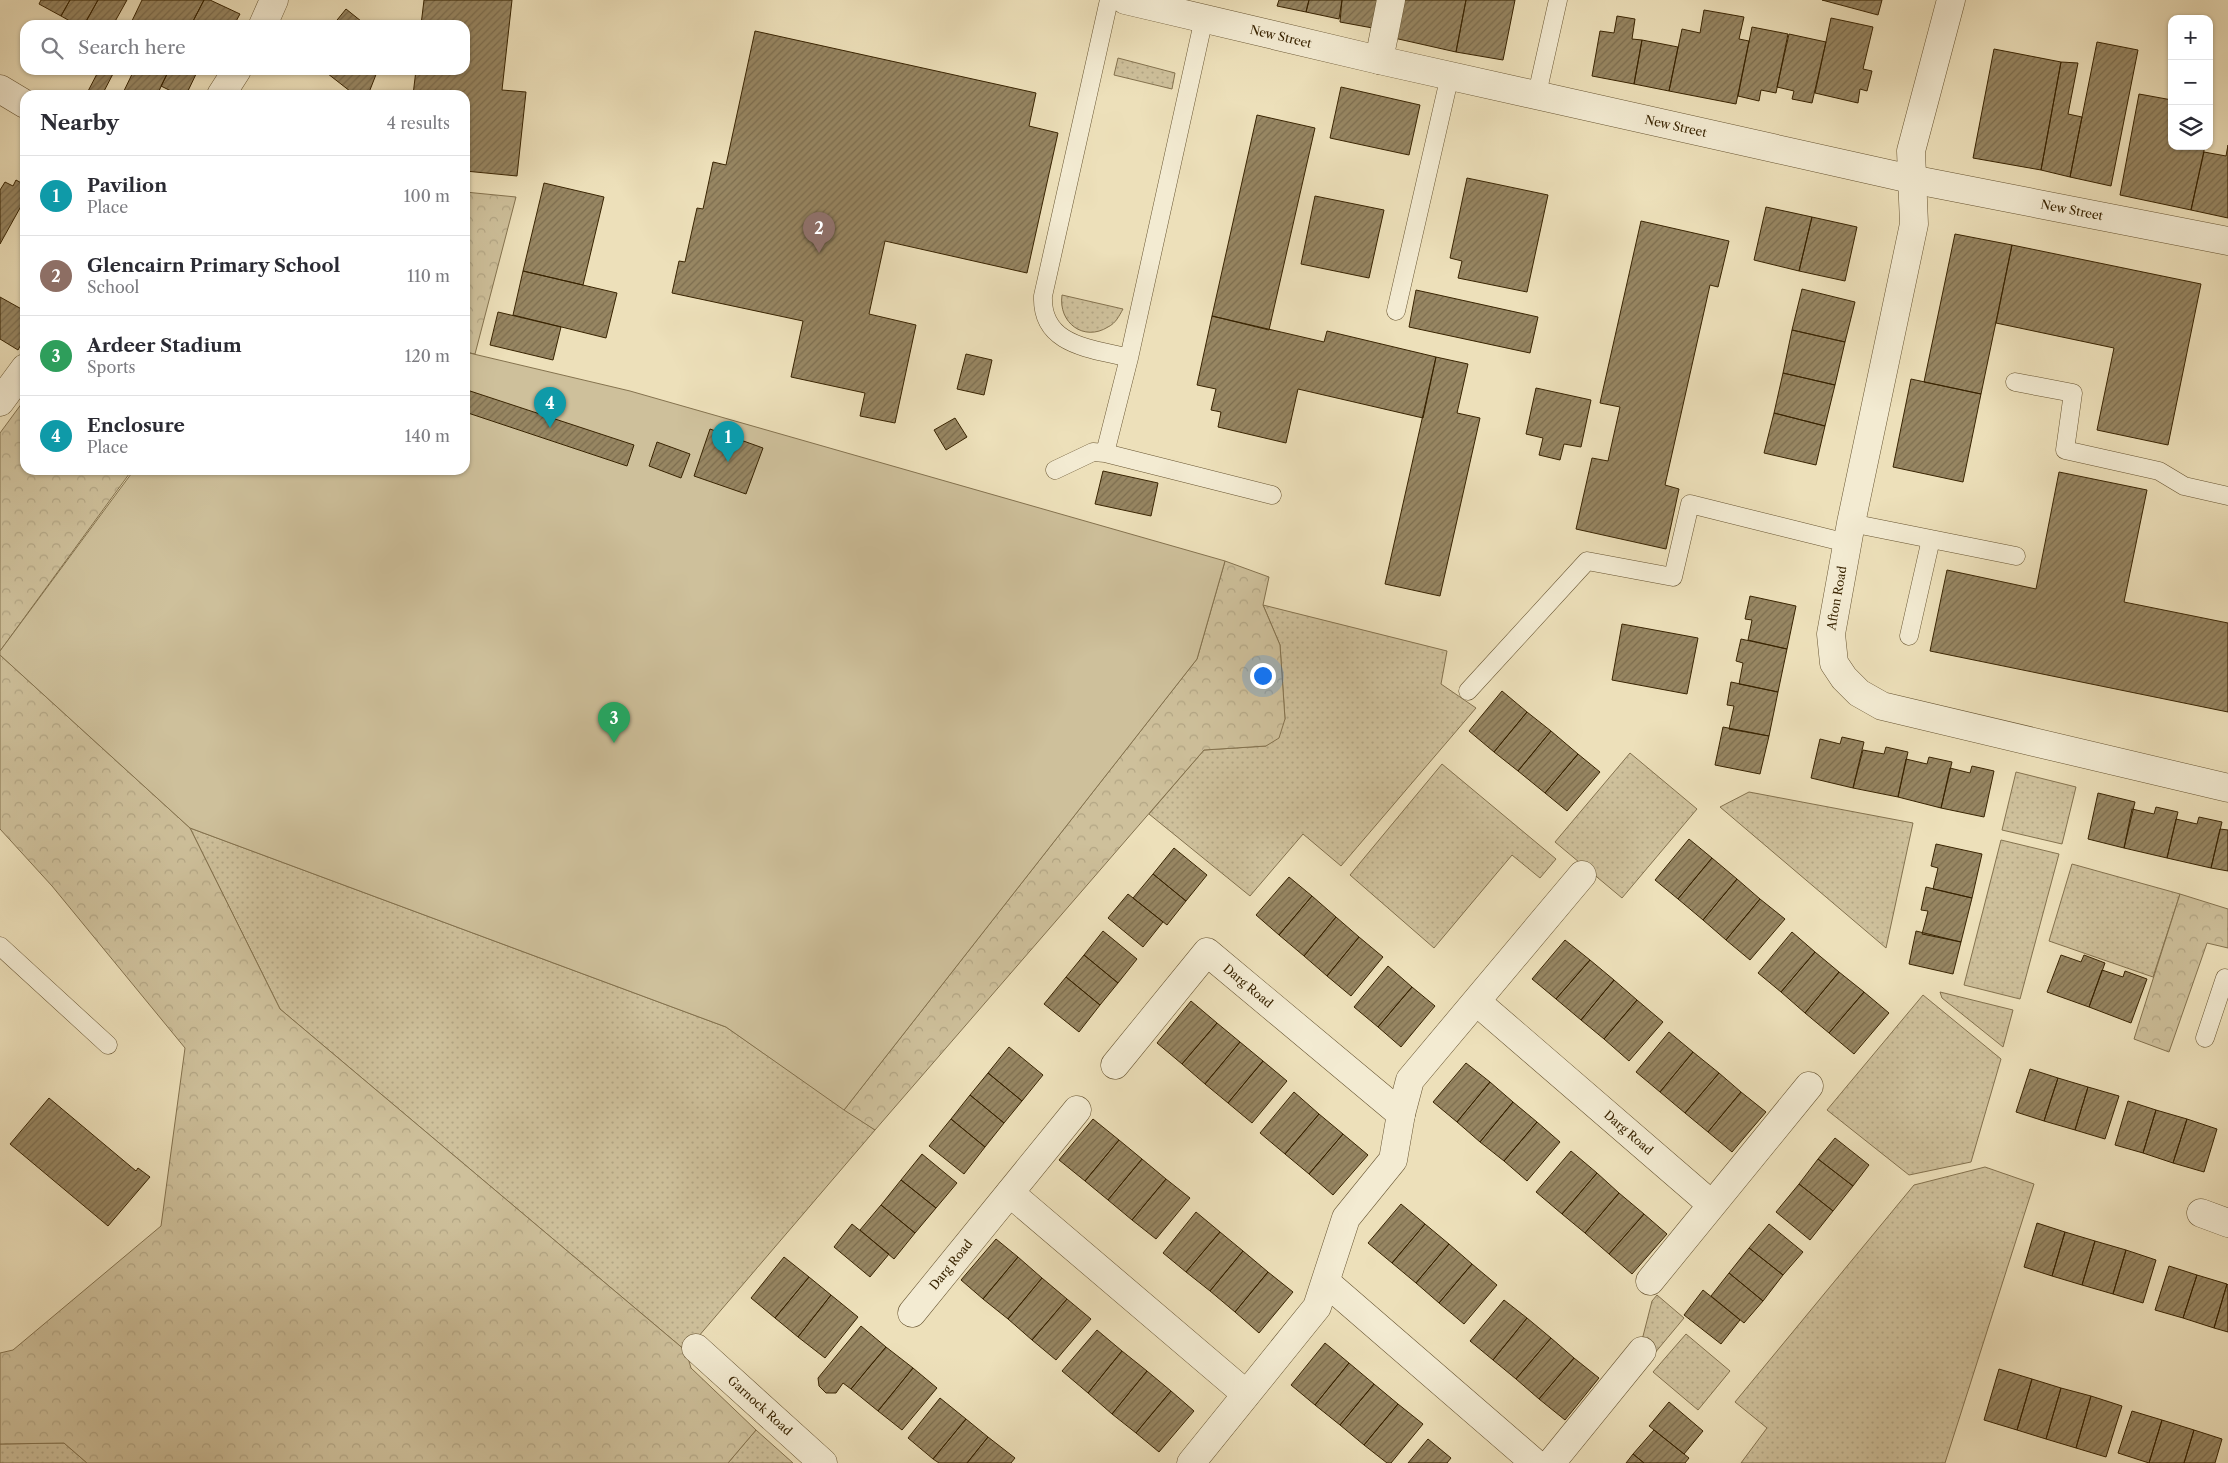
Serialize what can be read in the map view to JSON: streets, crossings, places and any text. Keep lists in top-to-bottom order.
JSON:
{
  "streets": {
    "street": [
      "New Street",
      "Afton Road",
      "Darg Road",
      "Garnock Road"
    ]
  },
  "crossings": [
    ["New Street", "Afton Road"]
  ],
  "page": {
    "map_buttons": ["+", "−"],
    "search": "Search here",
    "heading": ["Nearby", "4 results"],
    "list": [
      {
        "mark": "1",
        "name": "Pavilion",
        "note": "Place",
        "value": "100 m"
      },
      {
        "mark": "2",
        "name": "Glencairn Primary School",
        "note": "School",
        "value": "110 m"
      },
      {
        "mark": "3",
        "name": "Ardeer Stadium",
        "note": "Sports",
        "value": "120 m"
      },
      {
        "mark": "4",
        "name": "Enclosure",
        "note": "Place",
        "value": "140 m"
      }
    ],
    "pins": [
      "2",
      "4",
      "1",
      "3"
    ]
  }
}
